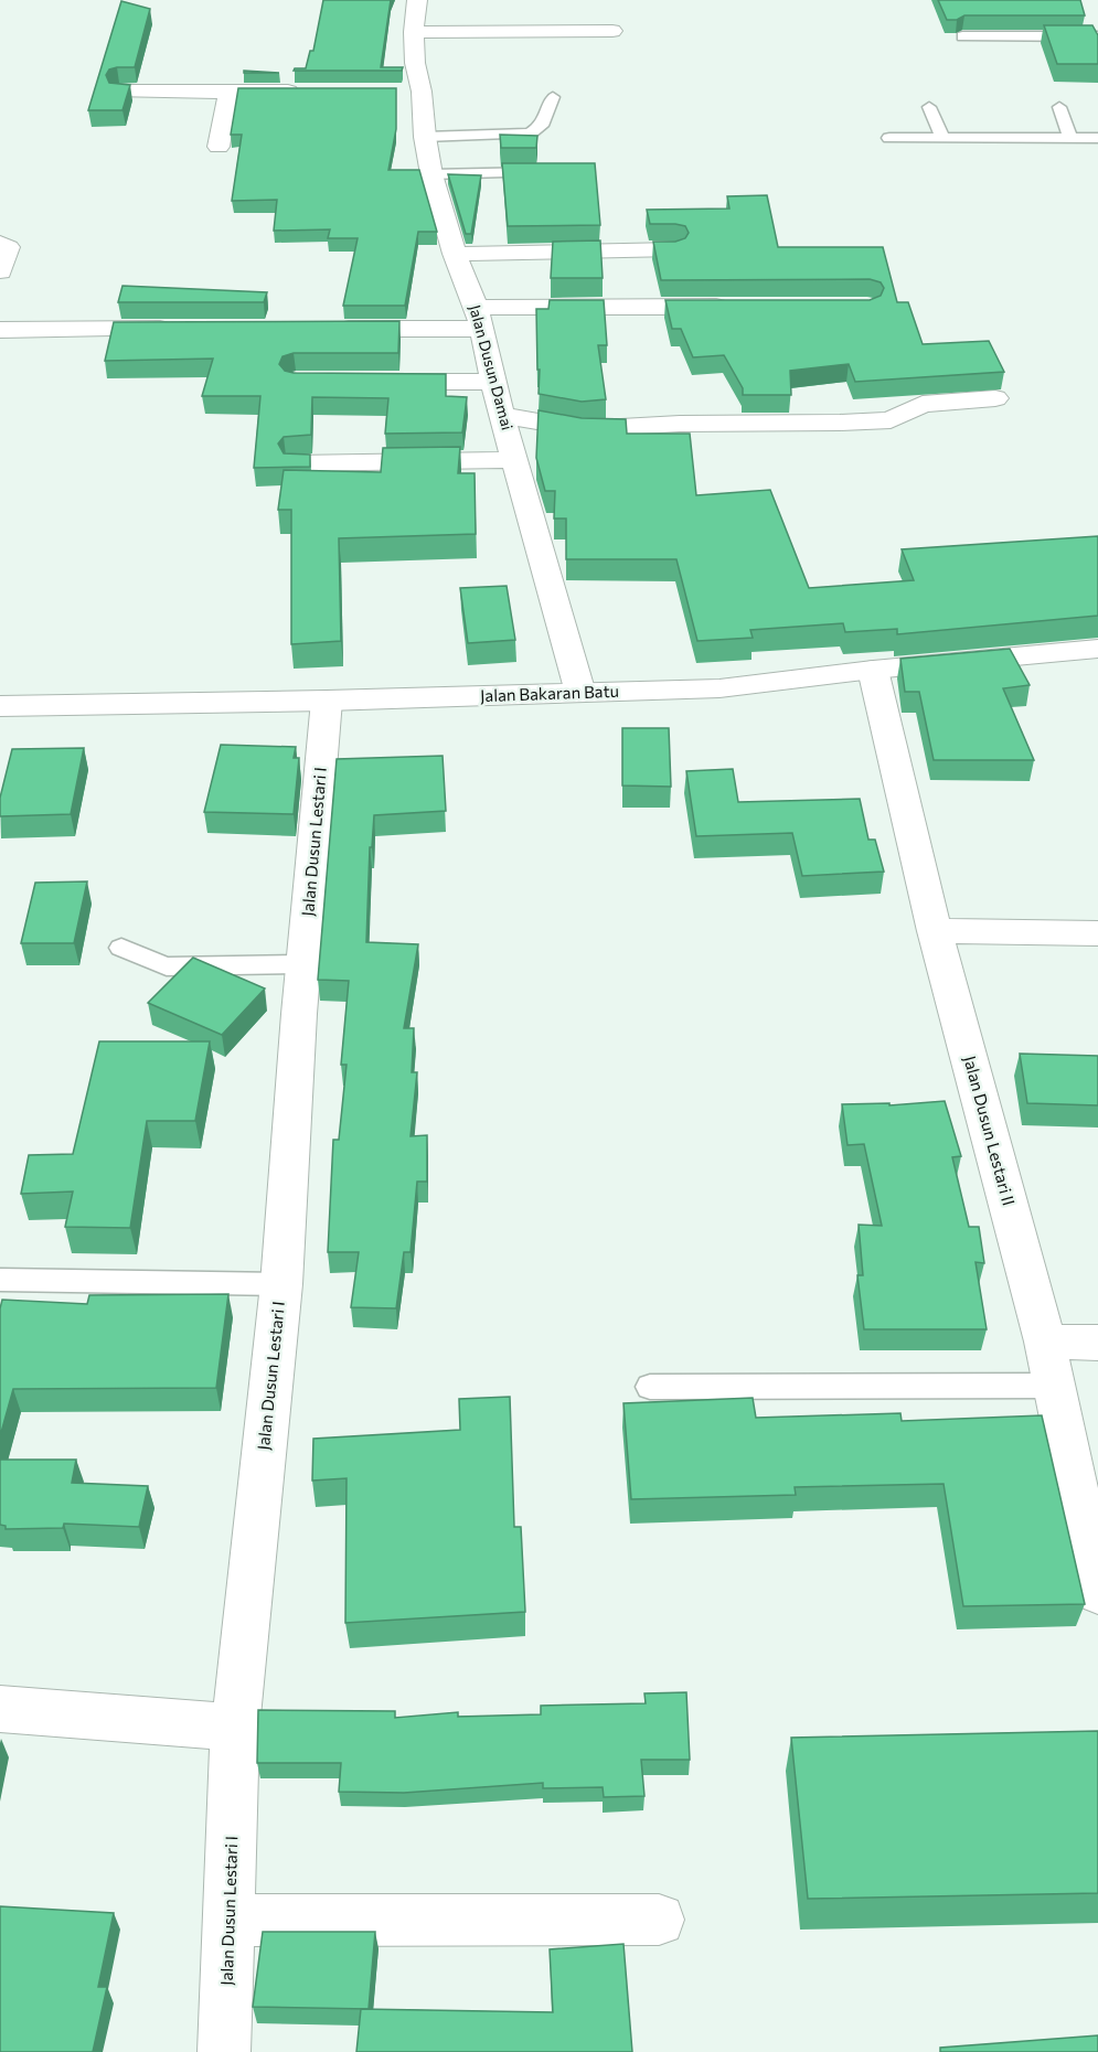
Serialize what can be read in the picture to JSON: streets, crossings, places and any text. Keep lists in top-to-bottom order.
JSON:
{
  "streets": {
    "main road": [
      "Jalan Dusun Damai",
      "Jalan Bakaran Batu",
      "Jalan Dusun Lestari I",
      "Jalan Dusun Lestari II"
    ]
  },
  "crossings": [
    ["Jalan Dusun Damai", "Jalan Bakaran Batu"],
    ["Jalan Bakaran Batu", "Jalan Dusun Lestari I"],
    ["Jalan Bakaran Batu", "Jalan Dusun Lestari II"]
  ]
}
